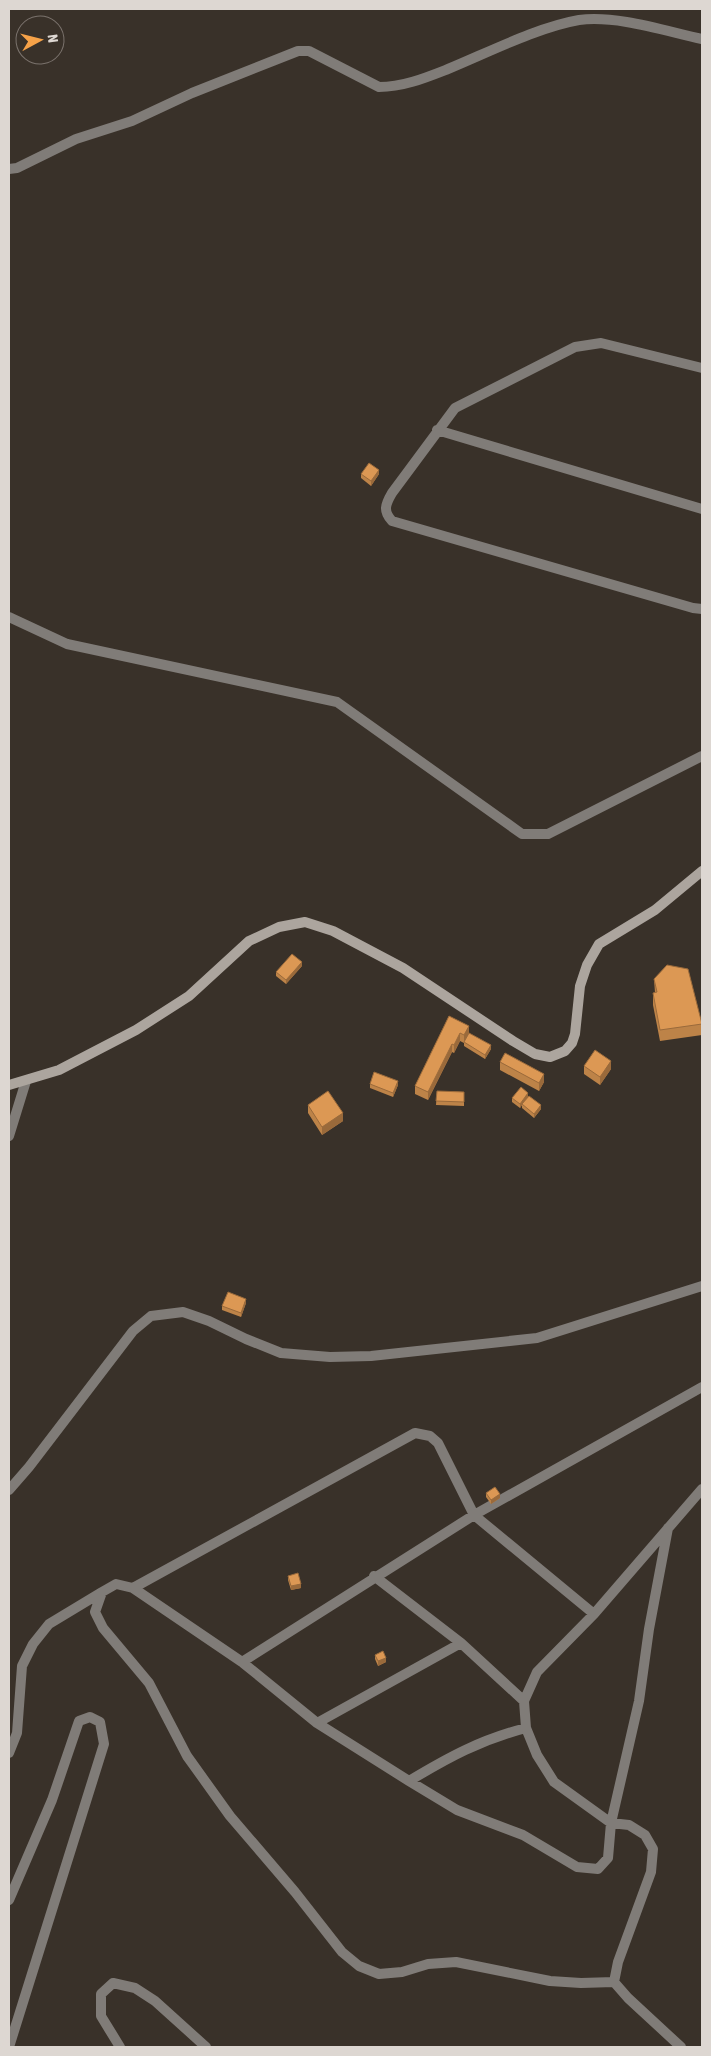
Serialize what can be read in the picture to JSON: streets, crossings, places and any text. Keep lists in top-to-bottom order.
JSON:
{
  "north": "right"
}
